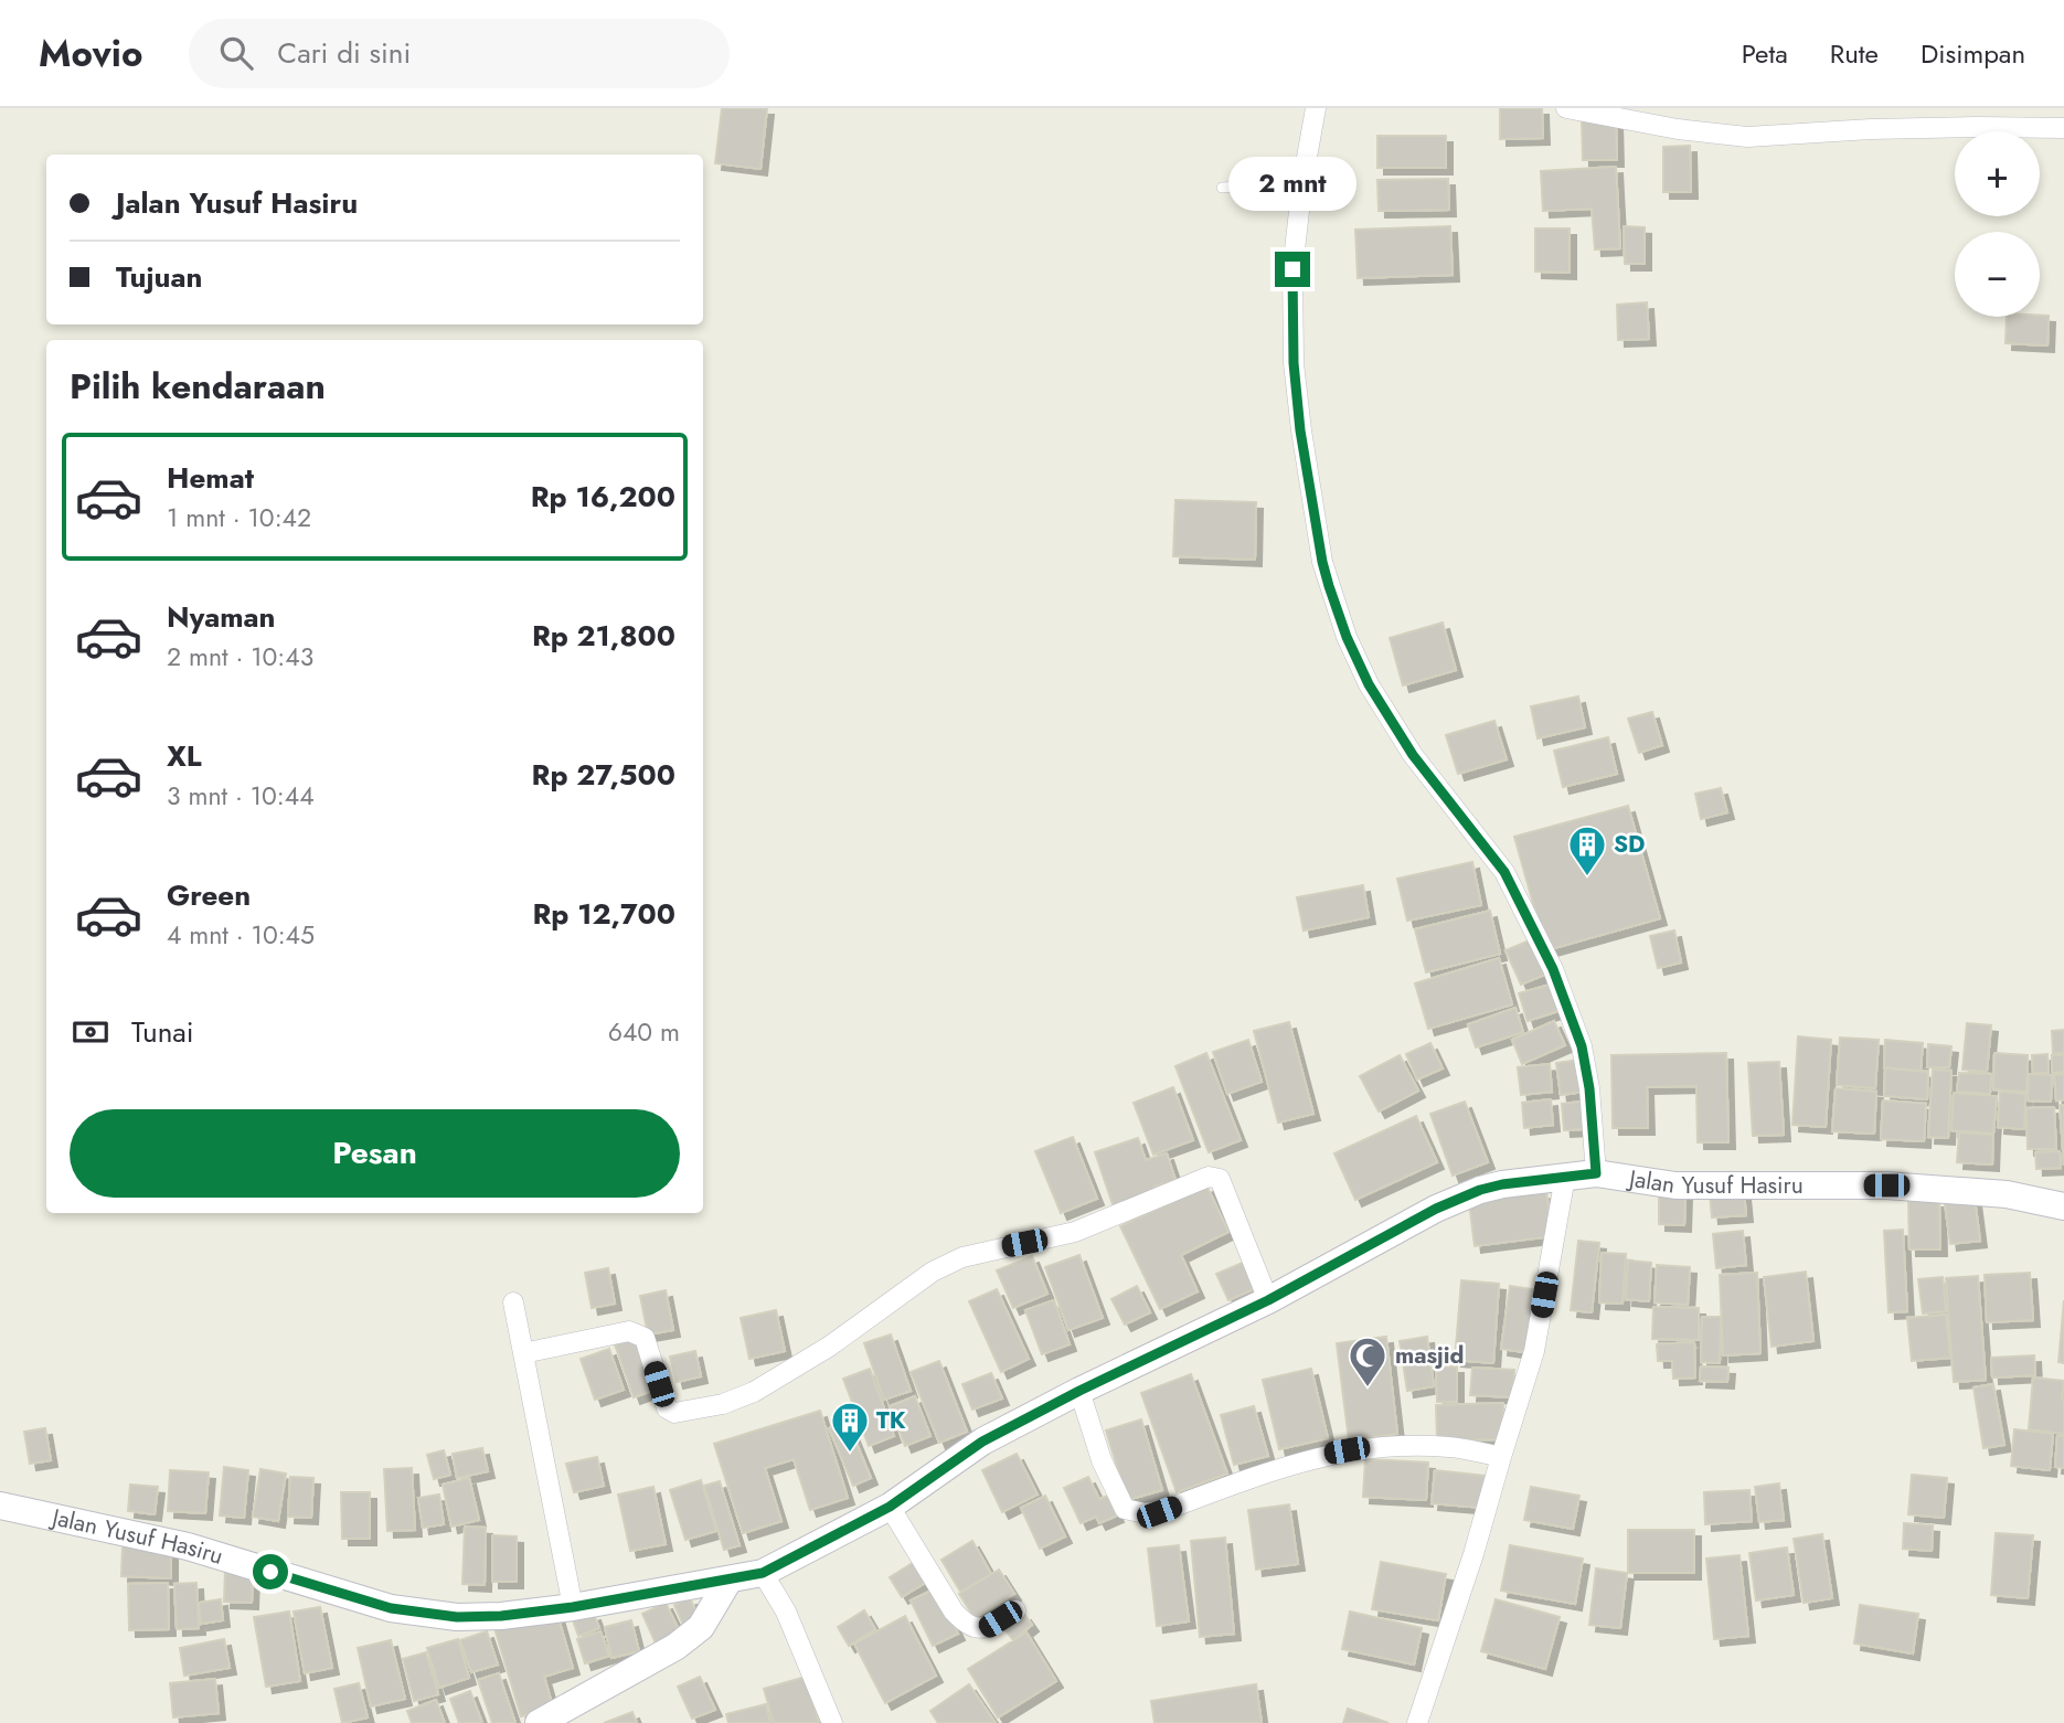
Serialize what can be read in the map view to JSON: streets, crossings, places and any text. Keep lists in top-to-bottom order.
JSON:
{
  "streets": {
    "main road": ["Jalan Yusuf Hasiru"]
  },
  "places": {
    "building": ["SD", "TK"],
    "mosque": ["masjid"]
  },
  "page": {
    "header": "Movio",
    "search": "Cari di sini",
    "nav": ["Peta", "Rute", "Disimpan"],
    "map_buttons": ["+", "−"],
    "banner": ["Jalan Yusuf Hasiru", "Tujuan"],
    "bubble": "2 mnt",
    "heading": "Pilih kendaraan",
    "list": [
      {
        "name": "Hemat",
        "note": "1 mnt · 10:42",
        "value": "Rp 16,200"
      },
      {
        "name": "Nyaman",
        "note": "2 mnt · 10:43",
        "value": "Rp 21,800"
      },
      {
        "name": "XL",
        "note": "3 mnt · 10:44",
        "value": "Rp 27,500"
      },
      {
        "name": "Green",
        "note": "4 mnt · 10:45",
        "value": "Rp 12,700"
      }
    ],
    "pay": ["Tunai", "640 m"],
    "buttons": "Pesan"
  }
}
